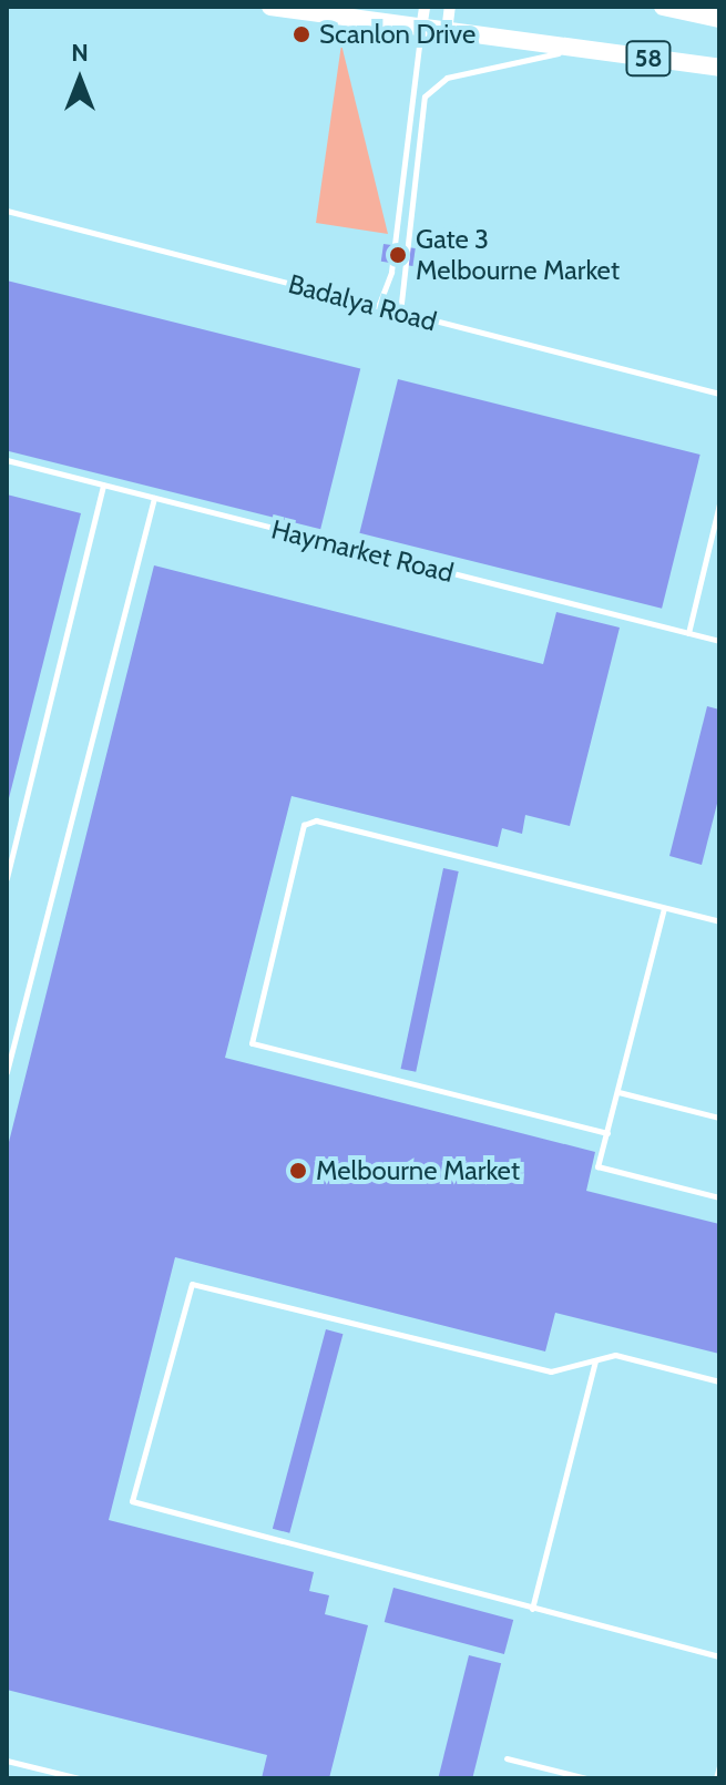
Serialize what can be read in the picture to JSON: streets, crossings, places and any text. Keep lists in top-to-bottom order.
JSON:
{
  "streets": {
    "main road": ["58"],
    "lane": ["Badalya Road", "Haymarket Road"]
  },
  "places": ["Scanlon Drive", "Gate 3 Melbourne Market", "Melbourne Market"],
  "north": "top"
}
